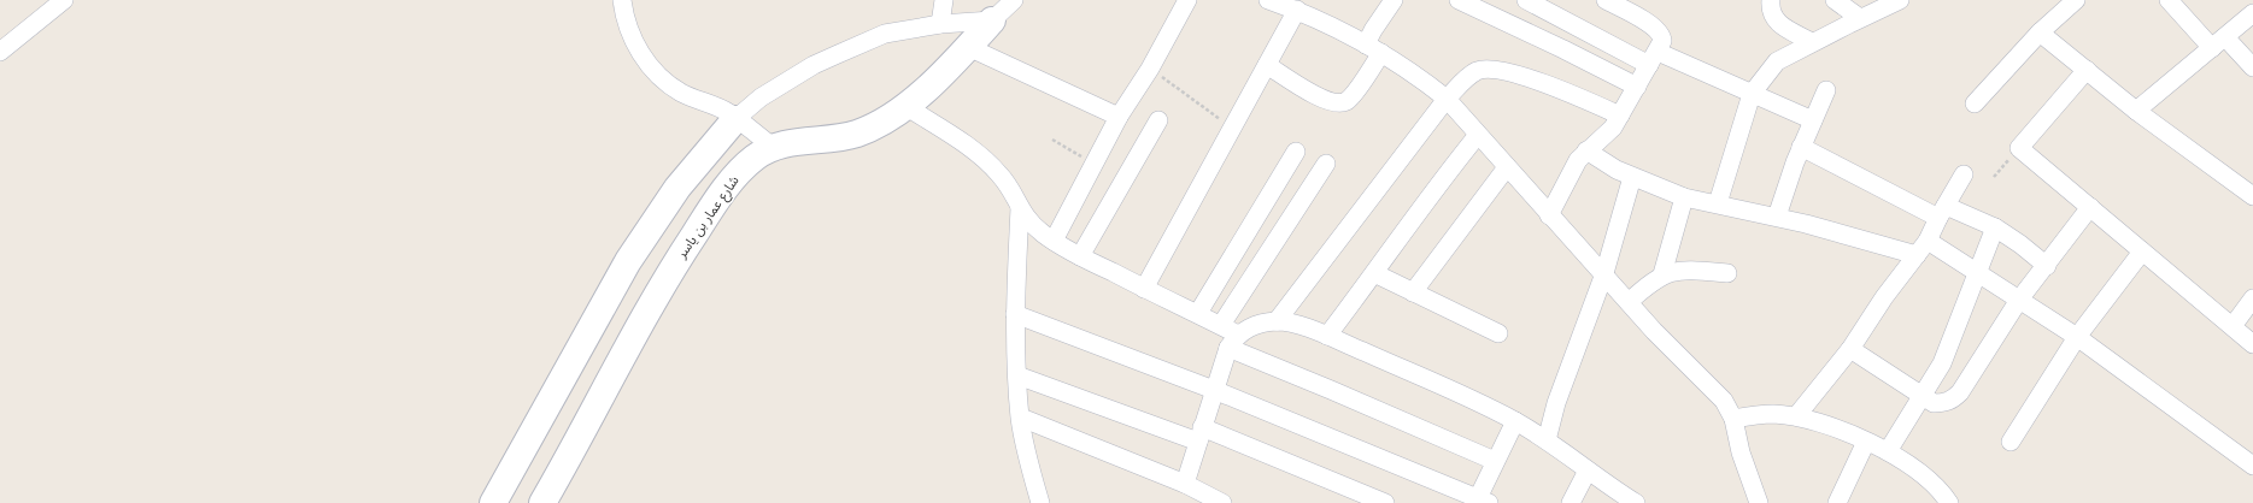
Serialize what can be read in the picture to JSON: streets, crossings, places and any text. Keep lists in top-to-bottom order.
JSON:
{
  "streets": {
    "street": ["شارع عمار بن ياسر"]
  }
}
